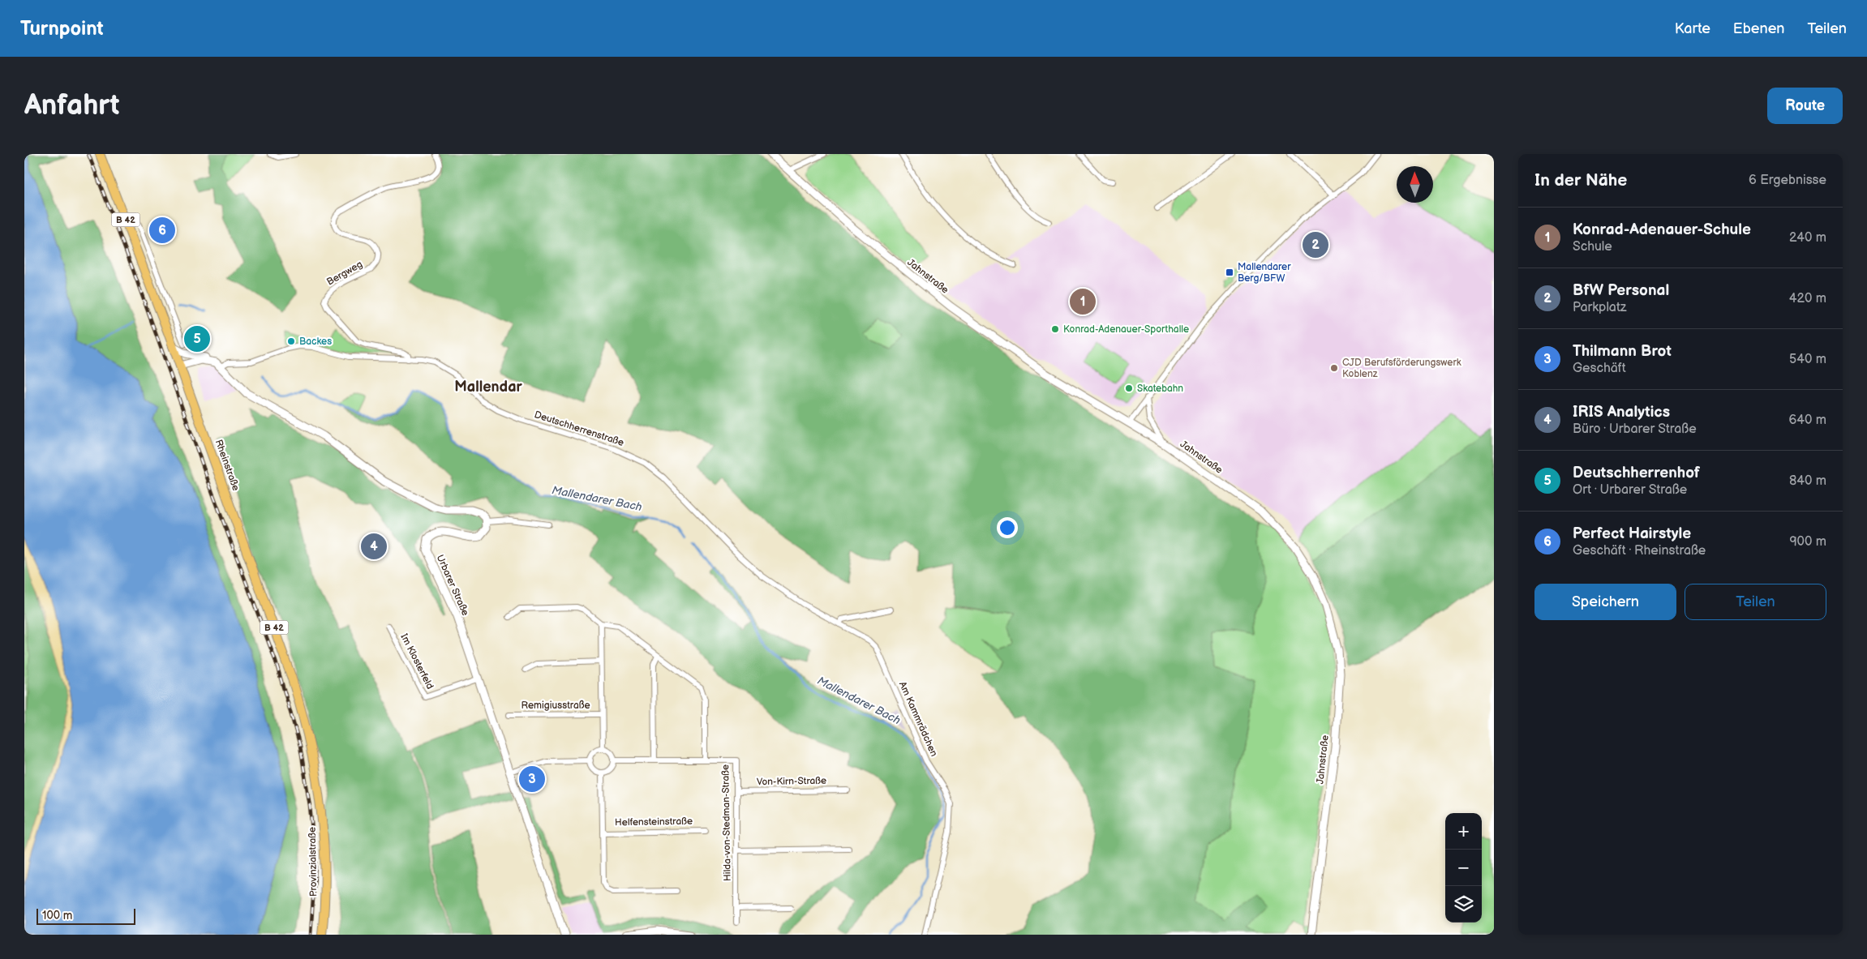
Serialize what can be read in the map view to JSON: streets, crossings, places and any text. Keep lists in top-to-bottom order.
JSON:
{
  "streets": {
    "main road": ["B 42", "Rheinstraße", "Provinzialstraße"],
    "street": [
      "Bergweg",
      "Jahnstraße",
      "Deutschherrenstraße",
      "Urbarer Straße",
      "Im Klosterfeld",
      "Remigiusstraße",
      "Am Kammrädchen",
      "Von-Kirn-Straße",
      "Helfensteinstraße",
      "Hilda-von-Stedman-Straße"
    ]
  },
  "crossings": [
    ["Bergweg", "Deutschherrenstraße"],
    ["Deutschherrenstraße", "Am Kammrädchen"],
    ["Rheinstraße", "Provinzialstraße"],
    ["Urbarer Straße", "Im Klosterfeld"],
    ["Remigiusstraße", "Helfensteinstraße"],
    ["Remigiusstraße", "Hilda-von-Stedman-Straße"],
    ["Von-Kirn-Straße", "Hilda-von-Stedman-Straße"],
    ["Helfensteinstraße", "Hilda-von-Stedman-Straße"]
  ],
  "districts": ["Mallendar"],
  "water": ["Mallendarer Bach"],
  "places": {
    "transit": ["Mallendarer Berg/BFW"],
    "other": [
      "Konrad-Adenauer-Sporthalle",
      "Backes",
      "CJD Berufsförderungswerk Koblenz",
      "Skatebahn"
    ]
  },
  "scale_bar": "100 m",
  "north": "top",
  "page": {
    "header": "Turnpoint",
    "nav": ["Karte", "Ebenen", "Teilen"],
    "buttons": [
      "Route",
      ["Speichern", "Teilen"]
    ],
    "title": "Anfahrt",
    "heading": ["In der Nähe", "6 Ergebnisse"],
    "list": [
      {
        "mark": "1",
        "name": "Konrad-Adenauer-Schule",
        "note": "Schule",
        "value": "240 m"
      },
      {
        "mark": "2",
        "name": "BfW Personal",
        "note": "Parkplatz",
        "value": "420 m"
      },
      {
        "mark": "3",
        "name": "Thilmann Brot",
        "note": "Geschäft",
        "value": "540 m"
      },
      {
        "mark": "4",
        "name": "IRIS Analytics",
        "note": "Büro · Urbarer Straße",
        "value": "640 m"
      },
      {
        "mark": "5",
        "name": "Deutschherrenhof",
        "note": "Ort · Urbarer Straße",
        "value": "840 m"
      },
      {
        "mark": "6",
        "name": "Perfect Hairstyle",
        "note": "Geschäft · Rheinstraße",
        "value": "900 m"
      }
    ],
    "pins": [
      "6",
      "2",
      "1",
      "5",
      "4",
      "3"
    ],
    "map_buttons": ["+", "−"],
    "scale": "100 m"
  }
}
